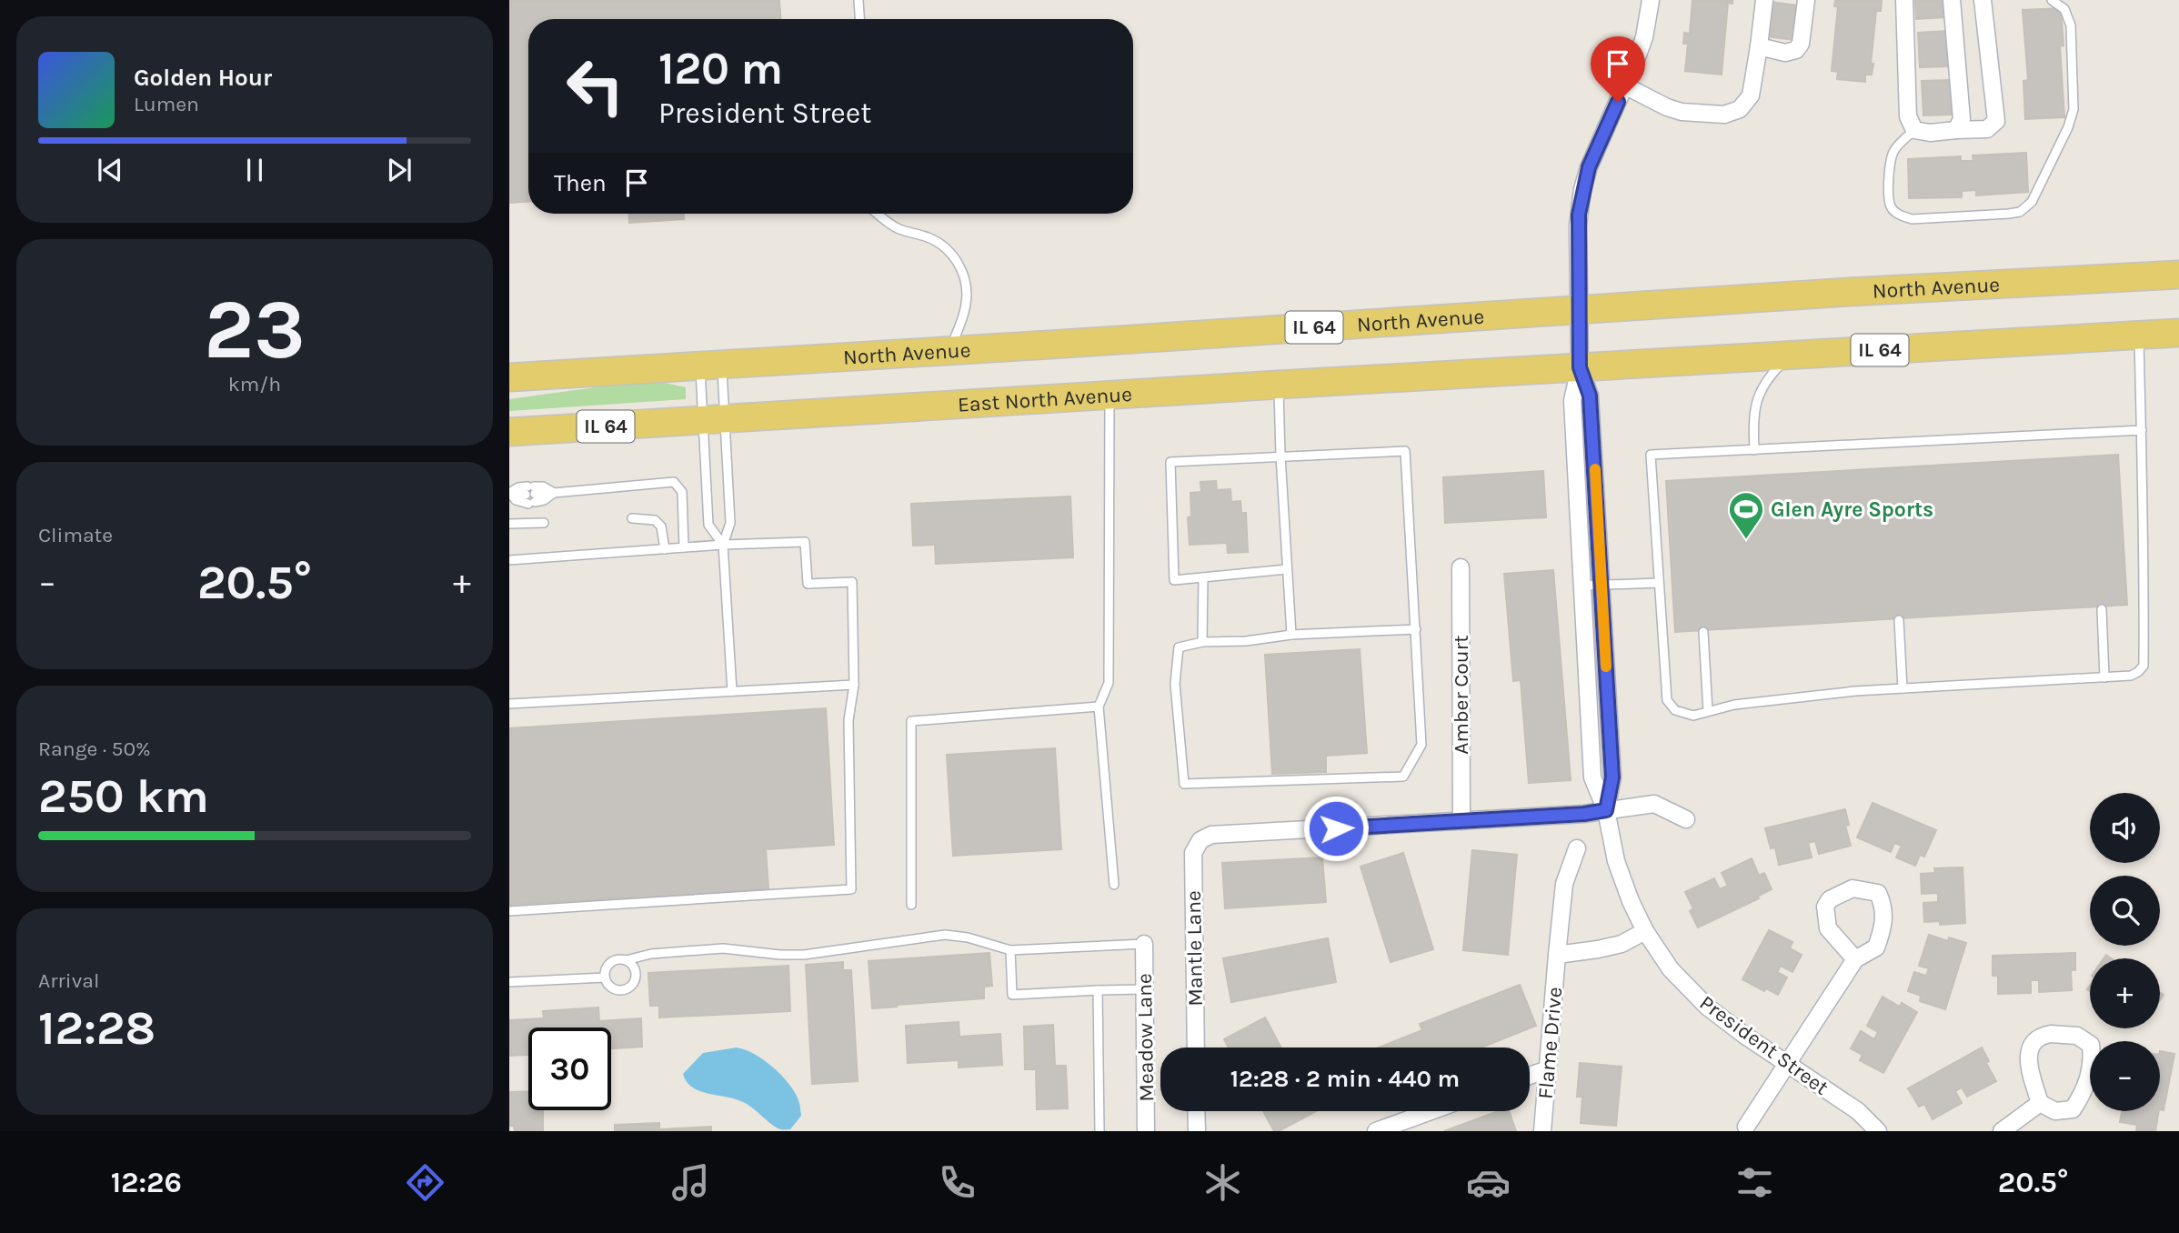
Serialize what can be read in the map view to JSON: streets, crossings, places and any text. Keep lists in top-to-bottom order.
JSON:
{
  "streets": {
    "main road": ["North Avenue", "IL 64", "East North Avenue"],
    "street": [
      "Amber Court",
      "Mantle Lane",
      "Meadow Lane",
      "Flame Drive",
      "President Street"
    ]
  },
  "crossings": [
    ["North Avenue", "President Street"],
    ["IL 64", "East North Avenue"],
    ["IL 64", "President Street"],
    ["East North Avenue", "President Street"],
    ["Amber Court", "Mantle Lane"]
  ],
  "places": {
    "sports": ["Glen Ayre Sports"]
  },
  "page": {
    "turn": ["120 m", "President Street"],
    "song": ["Golden Hour", "Lumen"],
    "then": "Then",
    "tile": [
      ["23", "km/h"],
      "Climate",
      ["Range · 50%", "250 km"],
      ["Arrival", "12:28"]
    ],
    "heat": ["−", "20.5°", "+"],
    "map_buttons": ["+", "−"],
    "limit": "30",
    "trip": "12:28 · 2 min · 440 m",
    "tabs": ["12:26", "20.5°"]
  }
}
